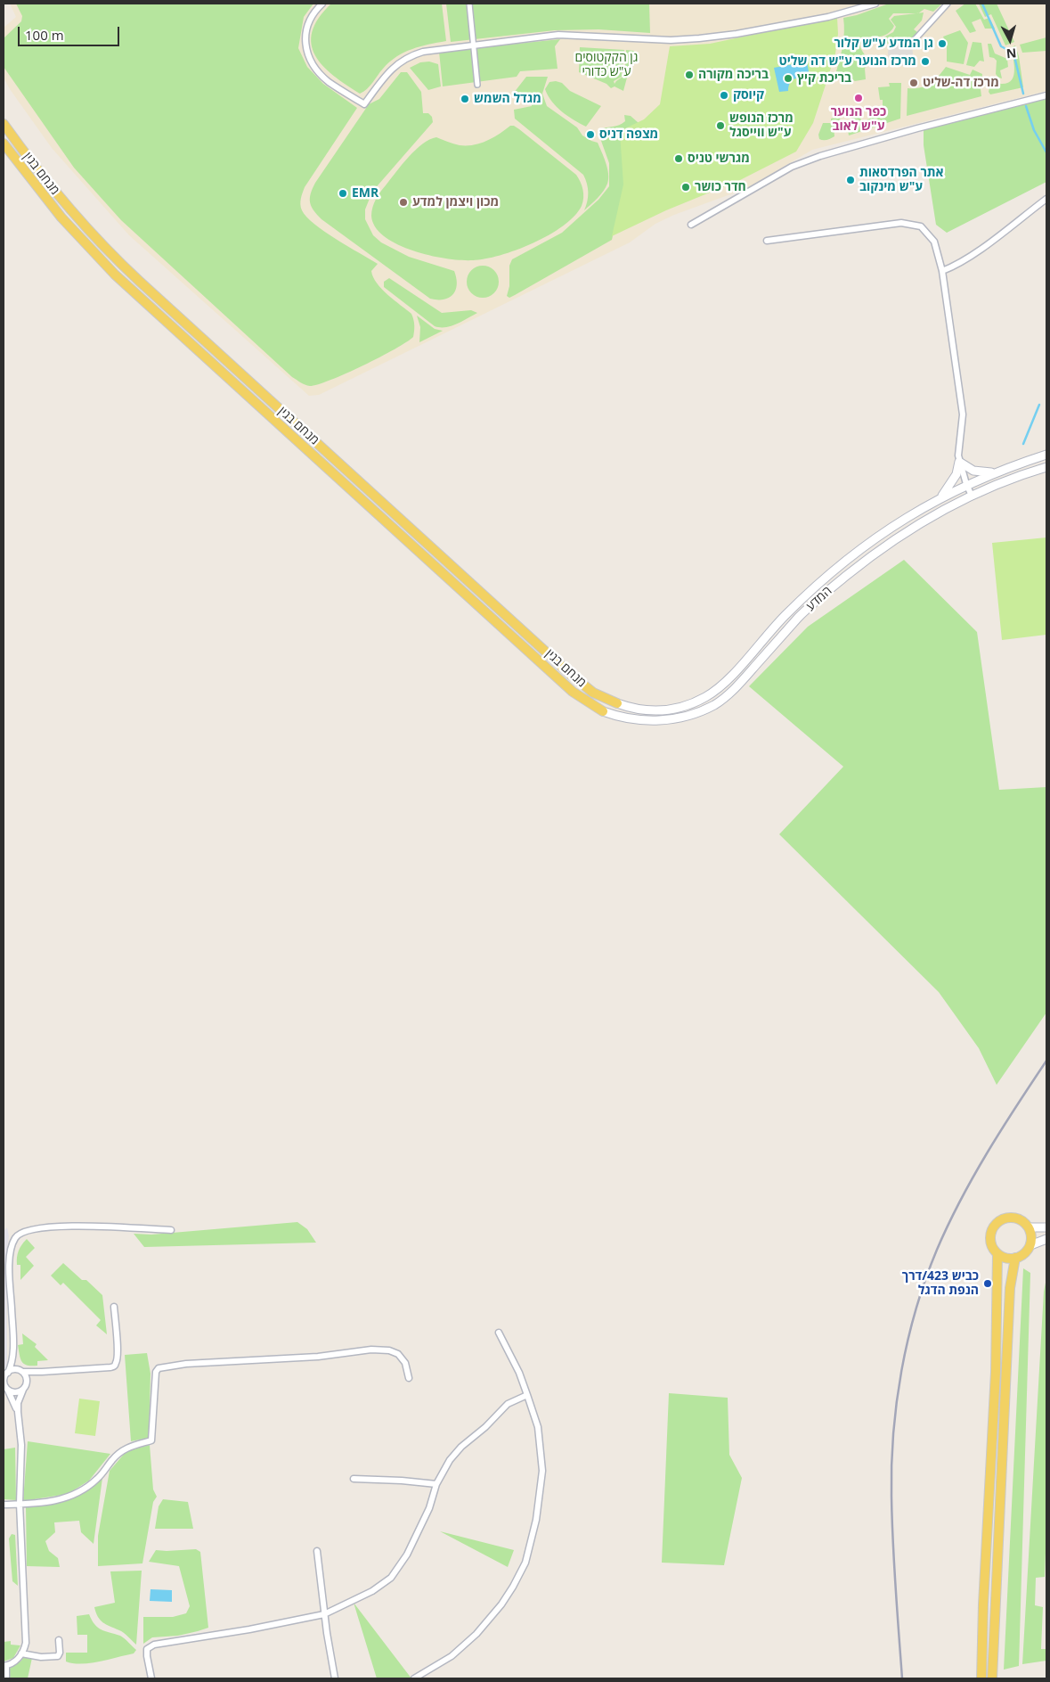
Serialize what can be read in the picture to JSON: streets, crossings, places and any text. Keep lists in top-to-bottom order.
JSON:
{
  "streets": {
    "main road": ["מנחם בגין", "המדע"]
  },
  "crossings": [
    ["מנחם בגין", "המדע"]
  ],
  "parks": ["גן הקקטוסים ע\"ש כדורי"],
  "places": [
    "גן המדע ע\"ש קלור",
    "מרכז הנוער ע\"ש דה שליט",
    "בריכה מקורה",
    "בריכת קיץ",
    "מרכז דה-שליט",
    "קיוסק",
    "כפר הנוער ע\"ש לאוב",
    "מגדל השמש",
    "מרכז הנופש ע\"ש ווייסגל",
    "מצפה דניס",
    "מגרשי טניס",
    "אתר הפרדסאות ע\"ש מינקוב",
    "חדר כושר",
    "EMR",
    "מכון ויצמן למדע",
    "כביש 423/דרך הנפת הדגל"
  ],
  "scale_bar": "100 m",
  "north": "bottom"
}
